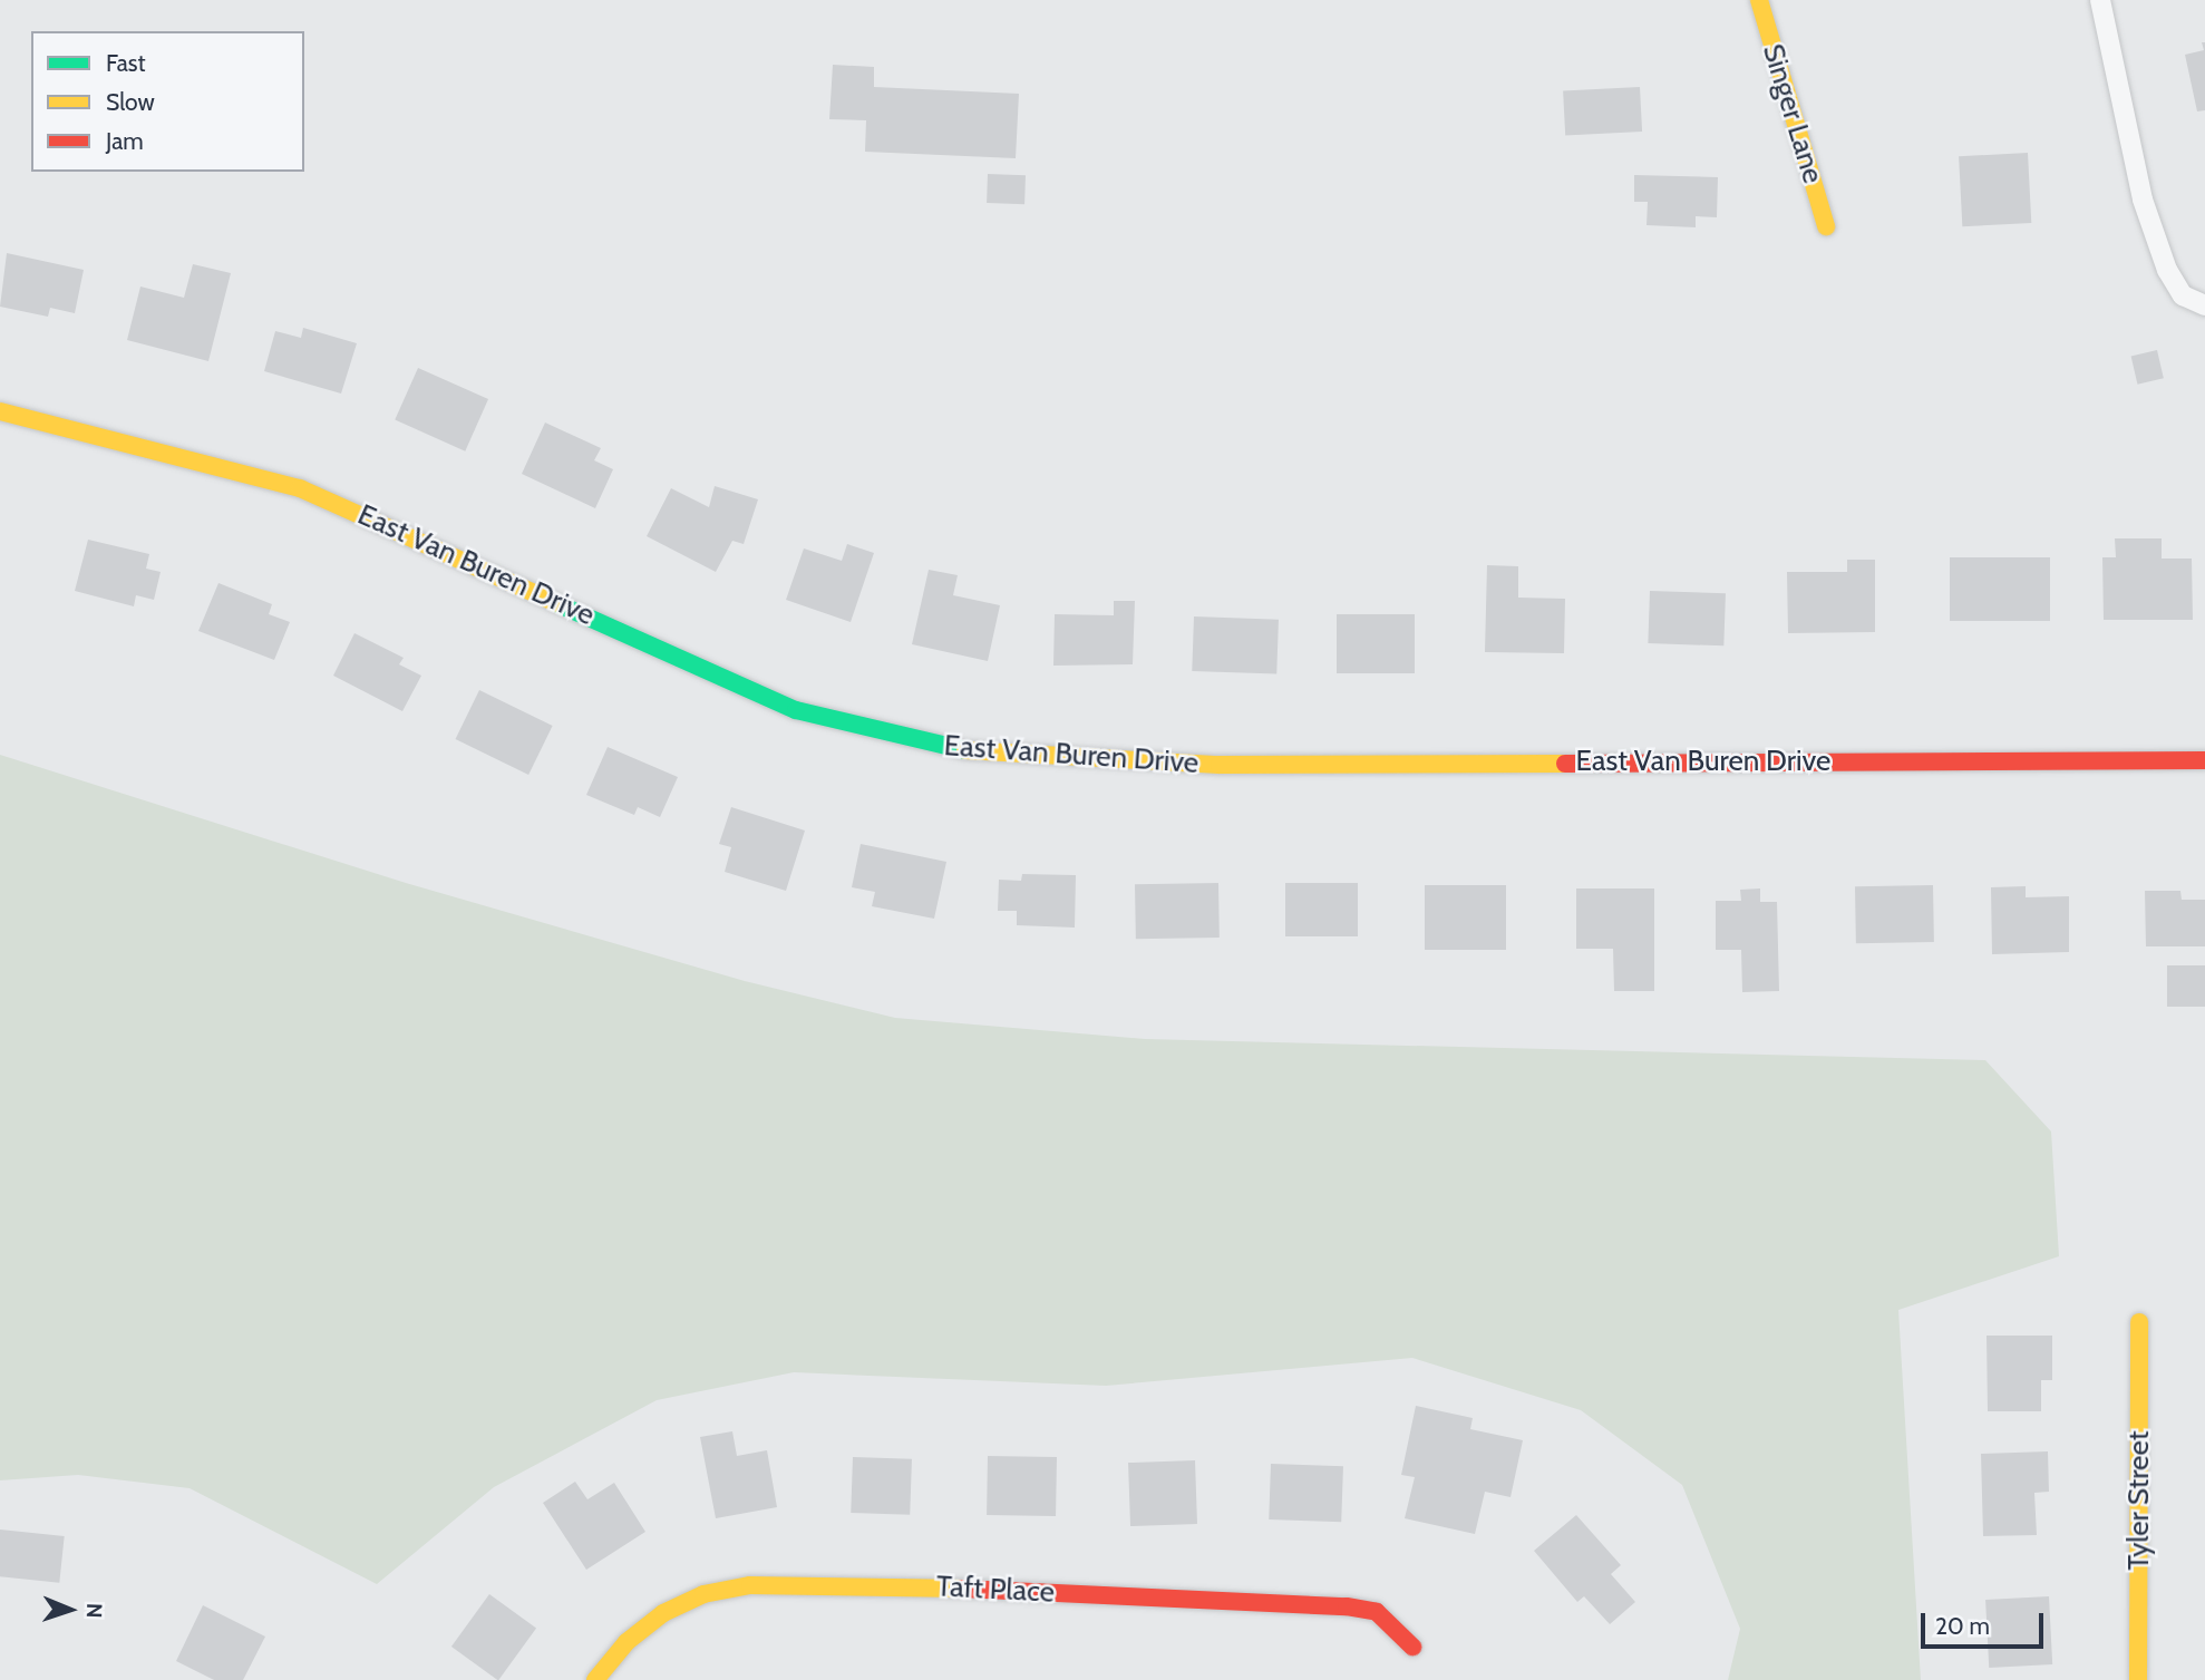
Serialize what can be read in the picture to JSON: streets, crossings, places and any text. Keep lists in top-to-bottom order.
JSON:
{
  "streets": {
    "street": [
      "Singer Lane",
      "East Van Buren Drive",
      "Tyler Street",
      "Taft Place"
    ]
  },
  "legend": ["Fast", "Slow", "Jam"],
  "scale_bar": "20 m",
  "north": "right"
}
